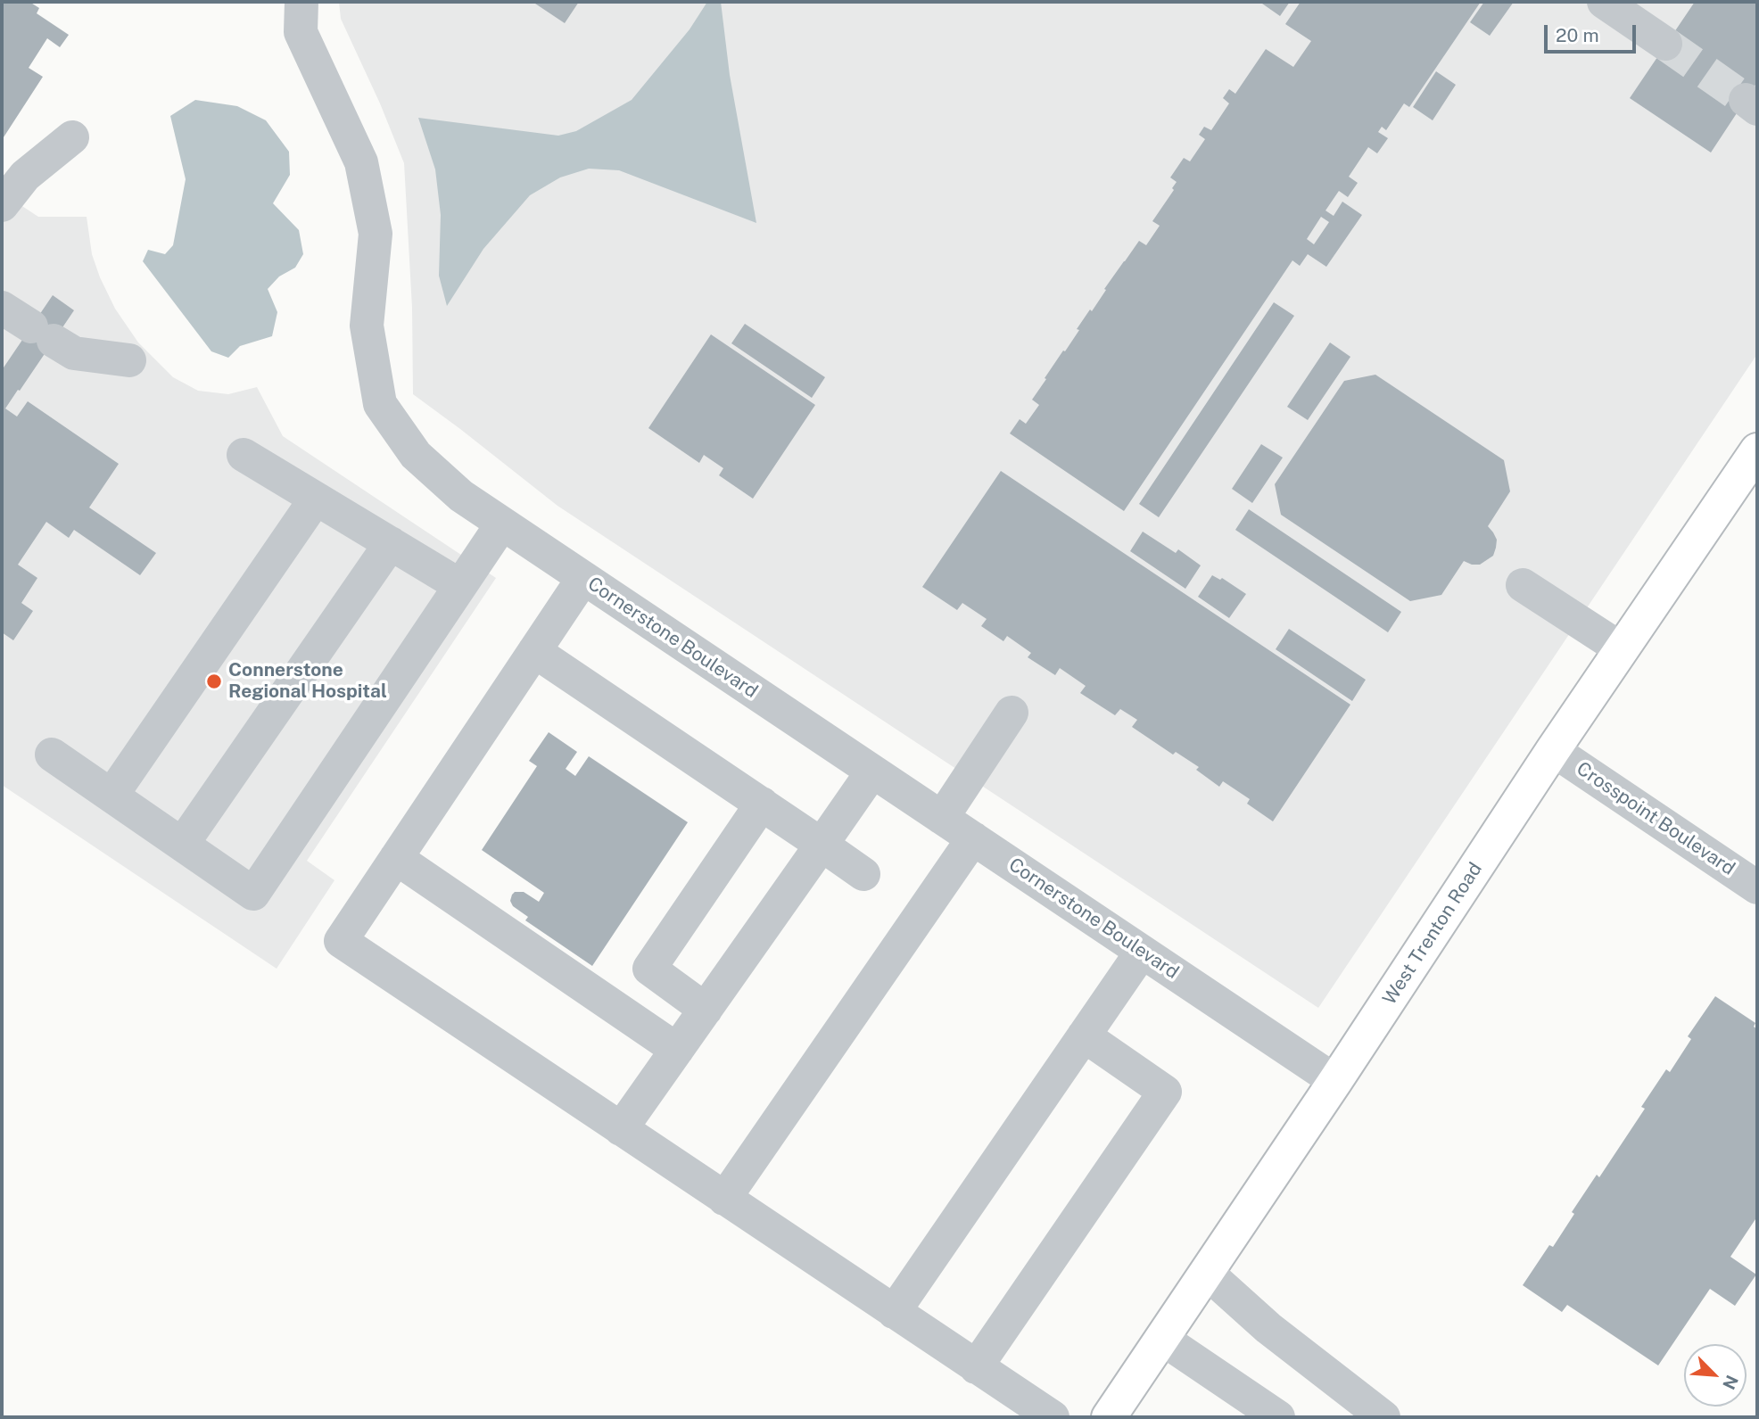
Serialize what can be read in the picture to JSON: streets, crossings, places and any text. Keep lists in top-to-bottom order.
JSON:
{
  "streets": {
    "main road": ["West Trenton Road"],
    "street": ["Cornerstone Boulevard", "Crosspoint Boulevard"]
  },
  "crossings": [
    ["Cornerstone Boulevard", "West Trenton Road"],
    ["Crosspoint Boulevard", "West Trenton Road"]
  ],
  "places": ["Connerstone Regional Hospital"],
  "scale_bar": "20 m",
  "north": "bottom right"
}
